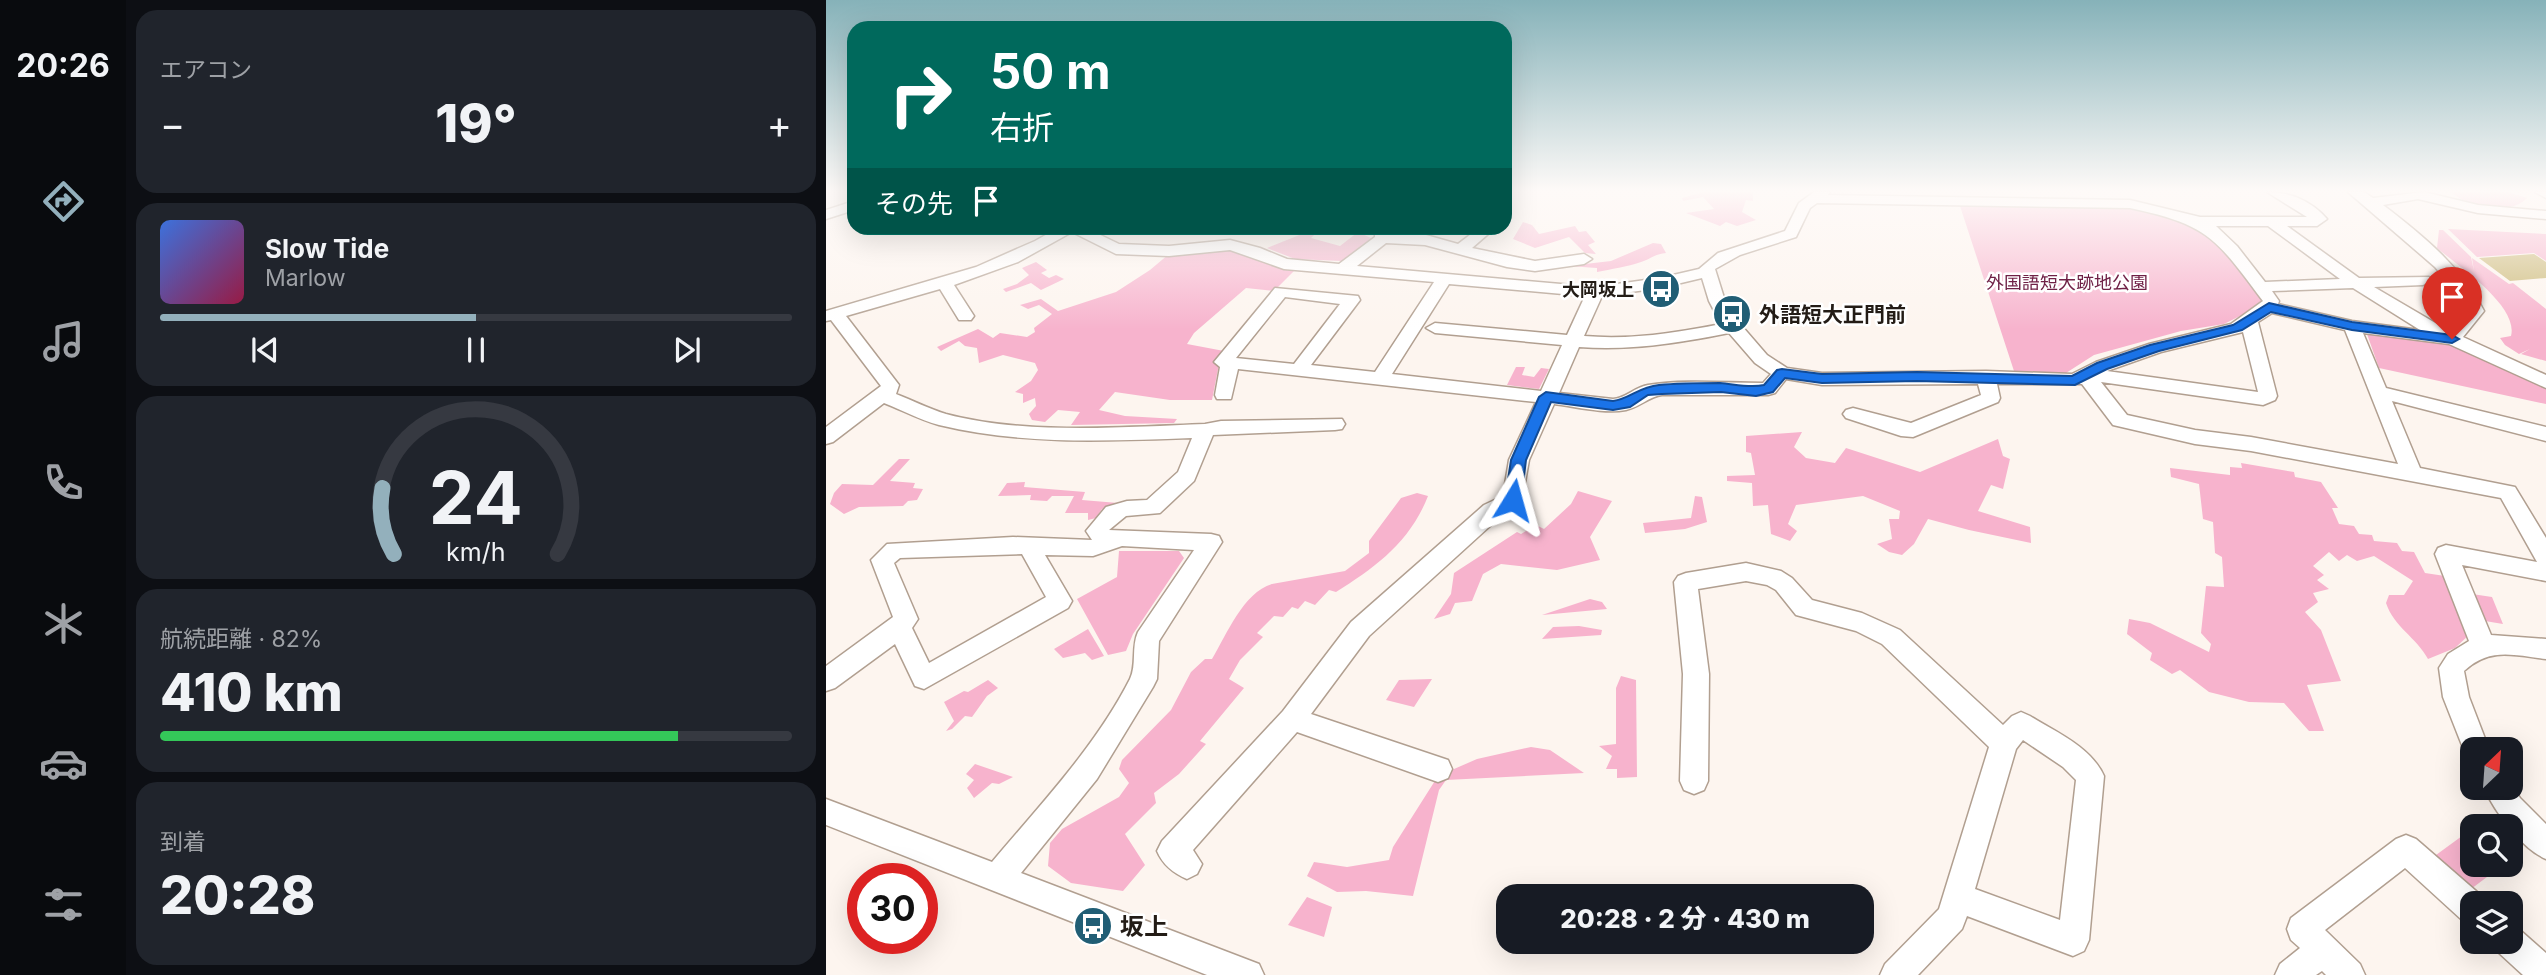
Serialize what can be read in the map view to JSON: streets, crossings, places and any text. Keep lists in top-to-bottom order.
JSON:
{
  "parks": ["外国語短大跡地公園"],
  "places": {
    "bus stop": ["大岡坂上", "外語短大正門前", "坂上"]
  },
  "north": "top right",
  "page": {
    "tabs": "20:26",
    "tile": [
      "エアコン",
      ["航続距離 · 82%", "410 km"],
      ["到着", "20:28"]
    ],
    "turn": ["50 m", "右折"],
    "heat": ["−", "19°", "+"],
    "then": "その先",
    "song": ["Slow Tide", "Marlow"],
    "limit": "30",
    "trip": "20:28 · 2 分 · 430 m",
    "gauge": ["24", "km/h"]
  }
}
